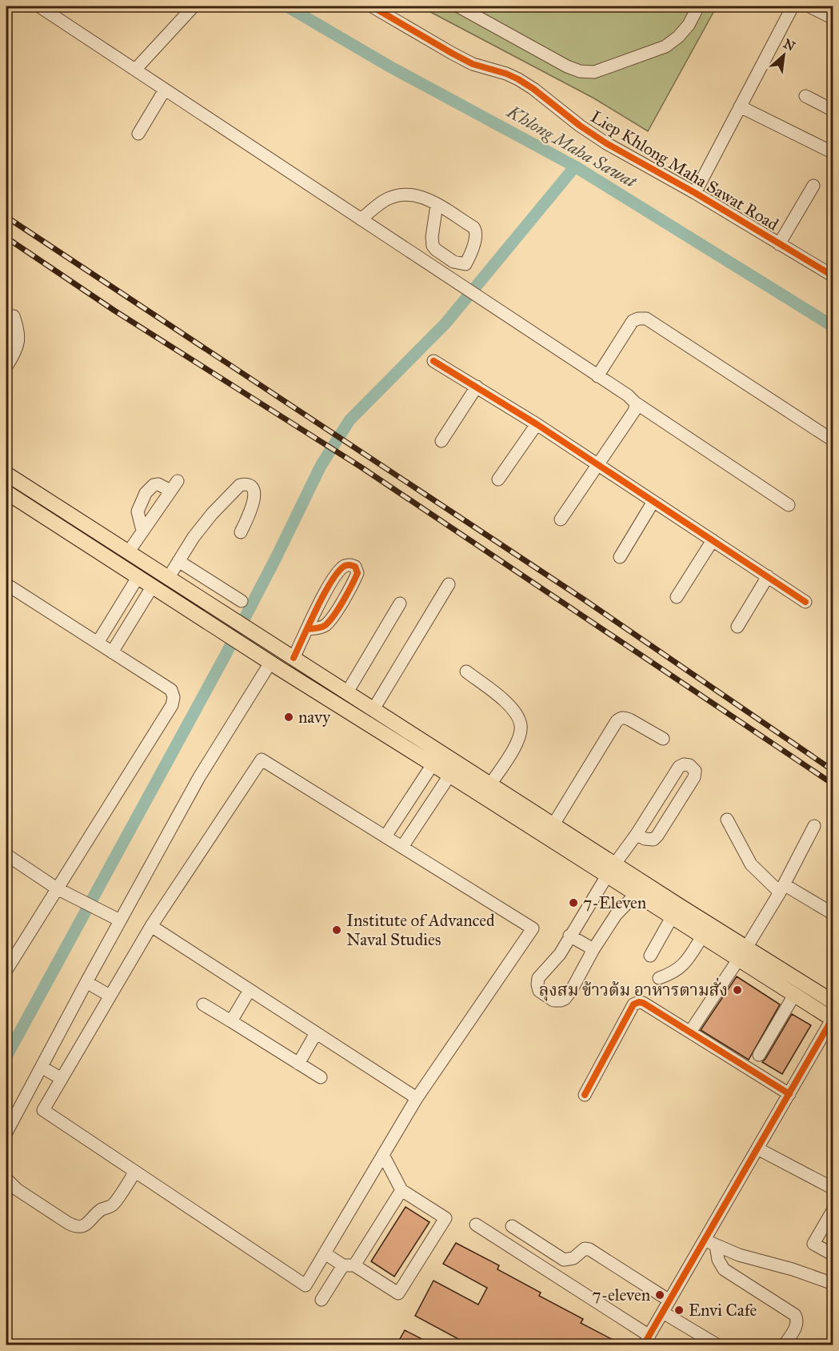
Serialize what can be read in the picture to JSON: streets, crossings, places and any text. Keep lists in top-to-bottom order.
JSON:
{
  "streets": {
    "street": ["Liep Khlong Maha Sawat Road"]
  },
  "water": ["Khlong Maha Sawat"],
  "places": [
    "navy",
    "7-Eleven",
    "Institute of Advanced Naval Studies",
    "ลุงสม ข้าวต้ม อาหารตามสั่ง",
    "7-eleven",
    "Envi Cafe"
  ],
  "north": "top right"
}
